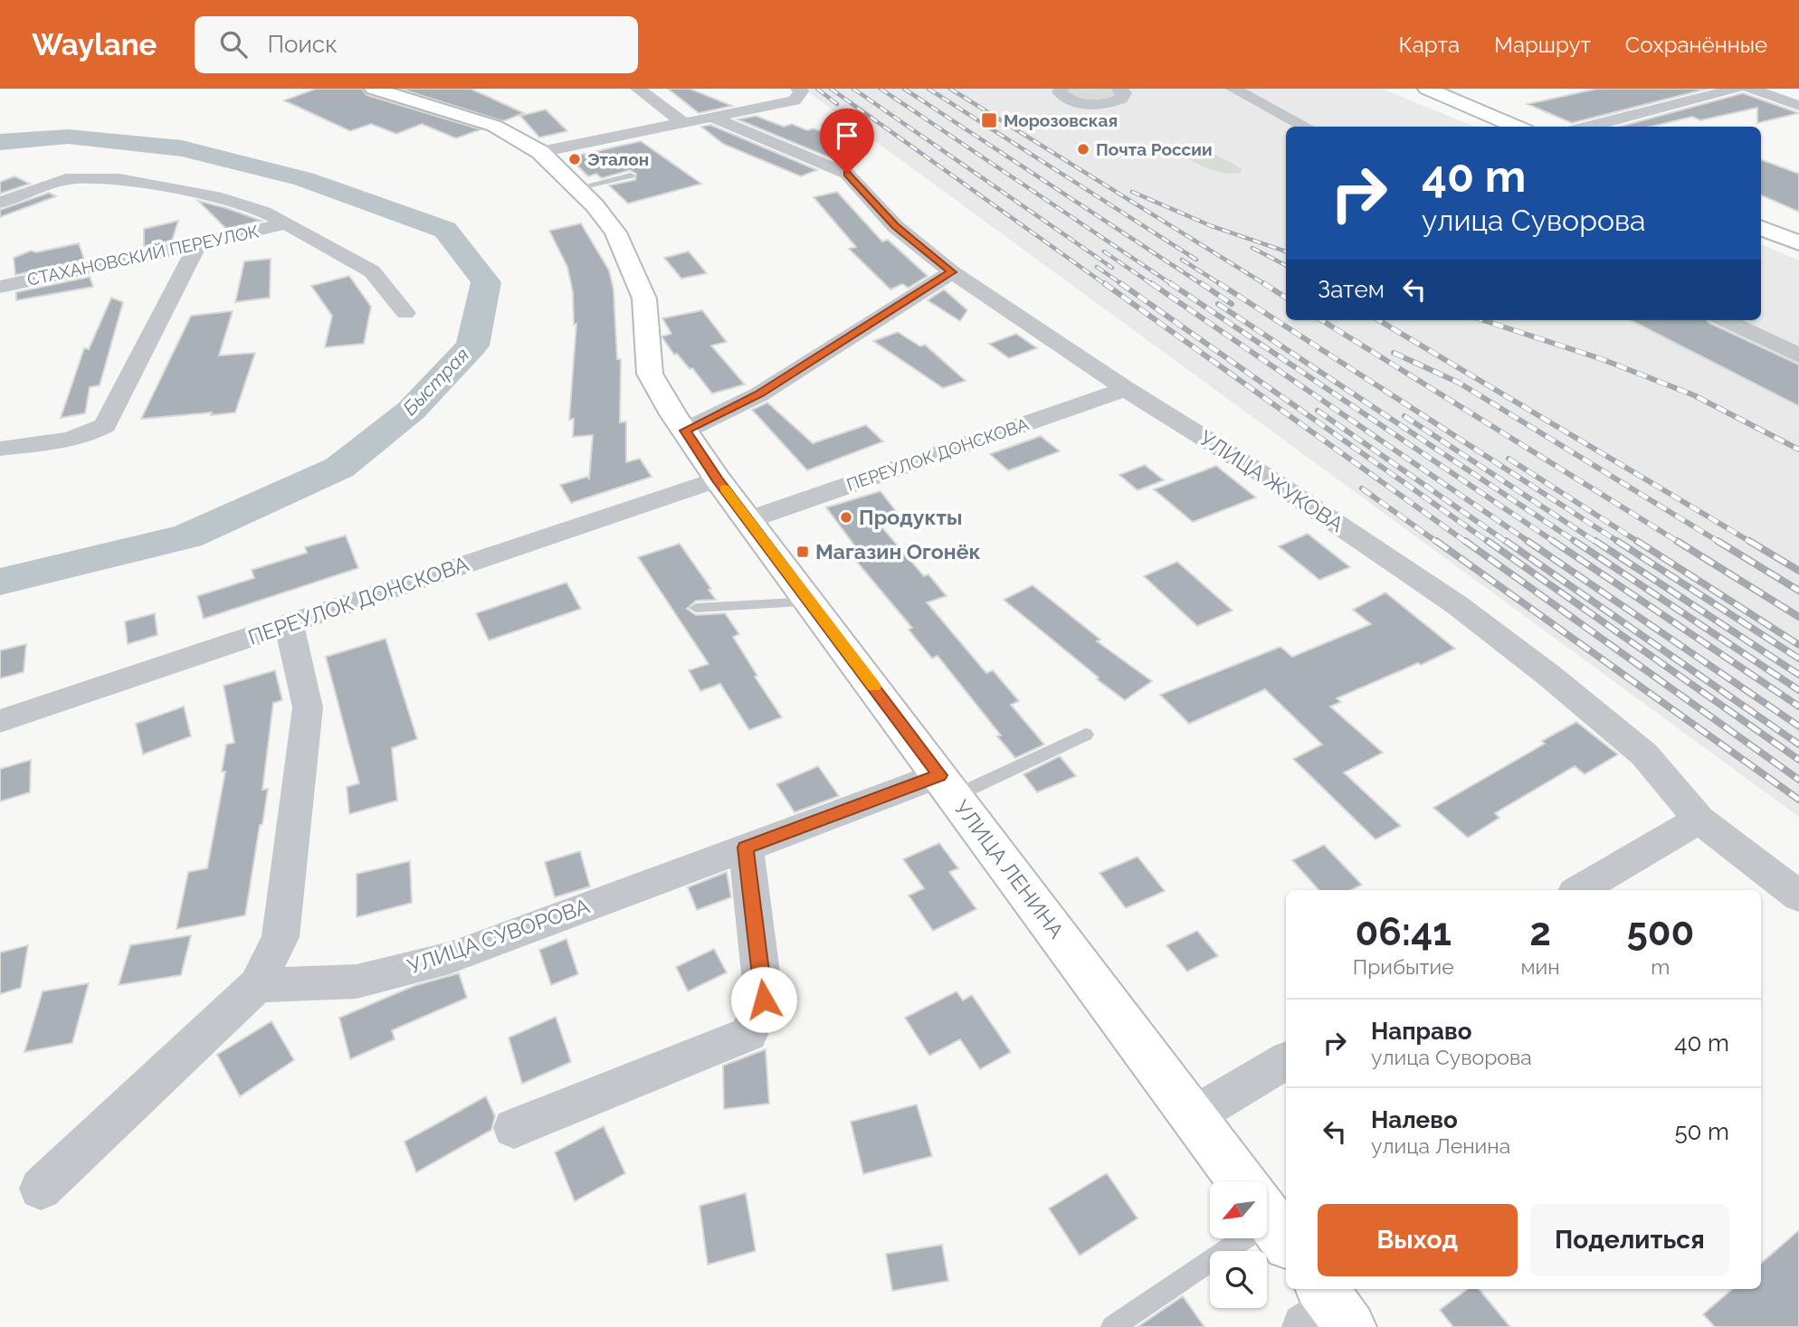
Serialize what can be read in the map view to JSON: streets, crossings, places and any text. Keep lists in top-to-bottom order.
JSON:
{
  "streets": {
    "street": [
      "СТАХАНОВСКИЙ ПЕРЕУЛОК",
      "ПЕРЕУЛОК ДОНСКОВА",
      "УЛИЦА ЖУКОВА",
      "УЛИЦА ЛЕНИНА",
      "УЛИЦА СУВОРОВА"
    ]
  },
  "crossings": [
    ["ПЕРЕУЛОК ДОНСКОВА", "УЛИЦА ЖУКОВА"],
    ["ПЕРЕУЛОК ДОНСКОВА", "УЛИЦА ЛЕНИНА"],
    ["УЛИЦА ЛЕНИНА", "УЛИЦА СУВОРОВА"]
  ],
  "water": ["Быстрая"],
  "places": {
    "transit": ["Морозовская", "Магазин Огонёк"],
    "other": ["Почта России", "Эталон", "Продукты"]
  },
  "north": "bottom left",
  "page": {
    "header": "Waylane",
    "search": "Поиск",
    "nav": ["Карта", "Маршрут", "Сохранённые"],
    "turn": ["40 m", "улица Суворова"],
    "then": "Затем",
    "eta": [
      "06:41",
      "Прибытие",
      "2",
      "мин",
      "500",
      "m"
    ],
    "list": [
      {
        "name": "Направо",
        "note": "улица Суворова",
        "value": "40 m"
      },
      {
        "name": "Налево",
        "note": "улица Ленина",
        "value": "50 m"
      }
    ],
    "buttons": ["Выход", "Поделиться"]
  }
}
